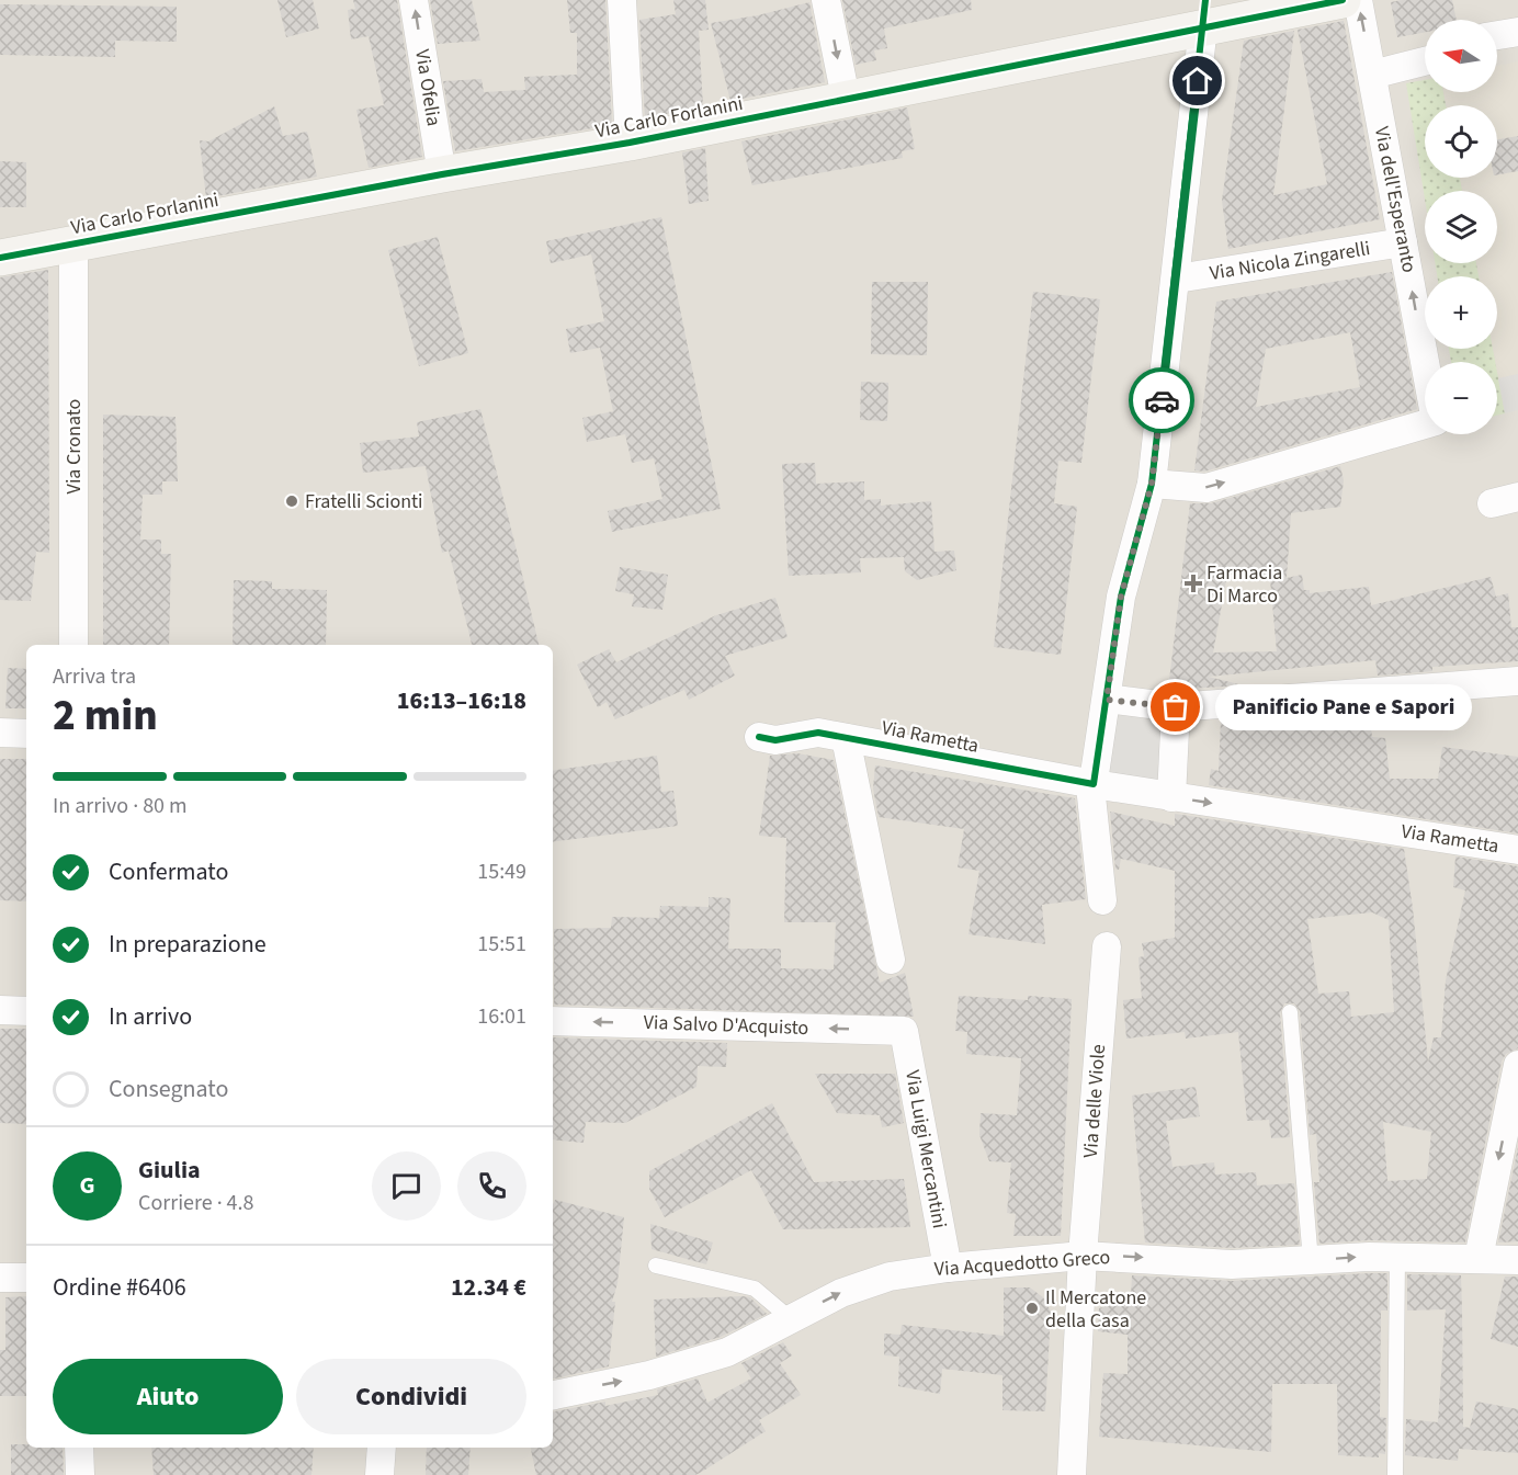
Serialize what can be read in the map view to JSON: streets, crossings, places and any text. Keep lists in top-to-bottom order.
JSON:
{
  "streets": {
    "street": [
      "Via Ofelia",
      "Via Carlo Forlanini",
      "Via dell'Esperanto",
      "Via Nicola Zingarelli",
      "Via Cronato",
      "Via Rametta",
      "Via Salvo D'Acquisto",
      "Via delle Viole",
      "Via Luigi Mercantini",
      "Via Acquedotto Greco"
    ]
  },
  "crossings": [
    ["Via Ofelia", "Via Carlo Forlanini"],
    ["Via Carlo Forlanini", "Via Cronato"],
    ["Via dell'Esperanto", "Via Nicola Zingarelli"],
    ["Via Salvo D'Acquisto", "Via Luigi Mercantini"],
    ["Via delle Viole", "Via Acquedotto Greco"],
    ["Via Luigi Mercantini", "Via Acquedotto Greco"]
  ],
  "one_way": ["Via Salvo D'Acquisto", "Via Acquedotto Greco"],
  "places": {
    "other": ["Fratelli Scionti", "Panificio Pane e Sapori", "Il Mercatone della Casa"],
    "health": ["Farmacia Di Marco"]
  },
  "north": "left",
  "page": {
    "map_buttons": ["+", "−"],
    "heading": ["2 min", "Arriva tra", "16:13–16:18"],
    "panel": [
      "Giulia",
      "Corriere · 4.8",
      "Ordine #6406",
      "12.34 €"
    ],
    "bubble": "Panificio Pane e Sapori",
    "bar": "In arrivo · 80 m",
    "list": [
      ["Confermato", "15:49"],
      ["In preparazione", "15:51"],
      ["In arrivo", "16:01"],
      "Consegnato"
    ],
    "round": "G",
    "buttons": ["Aiuto", "Condividi"]
  }
}
